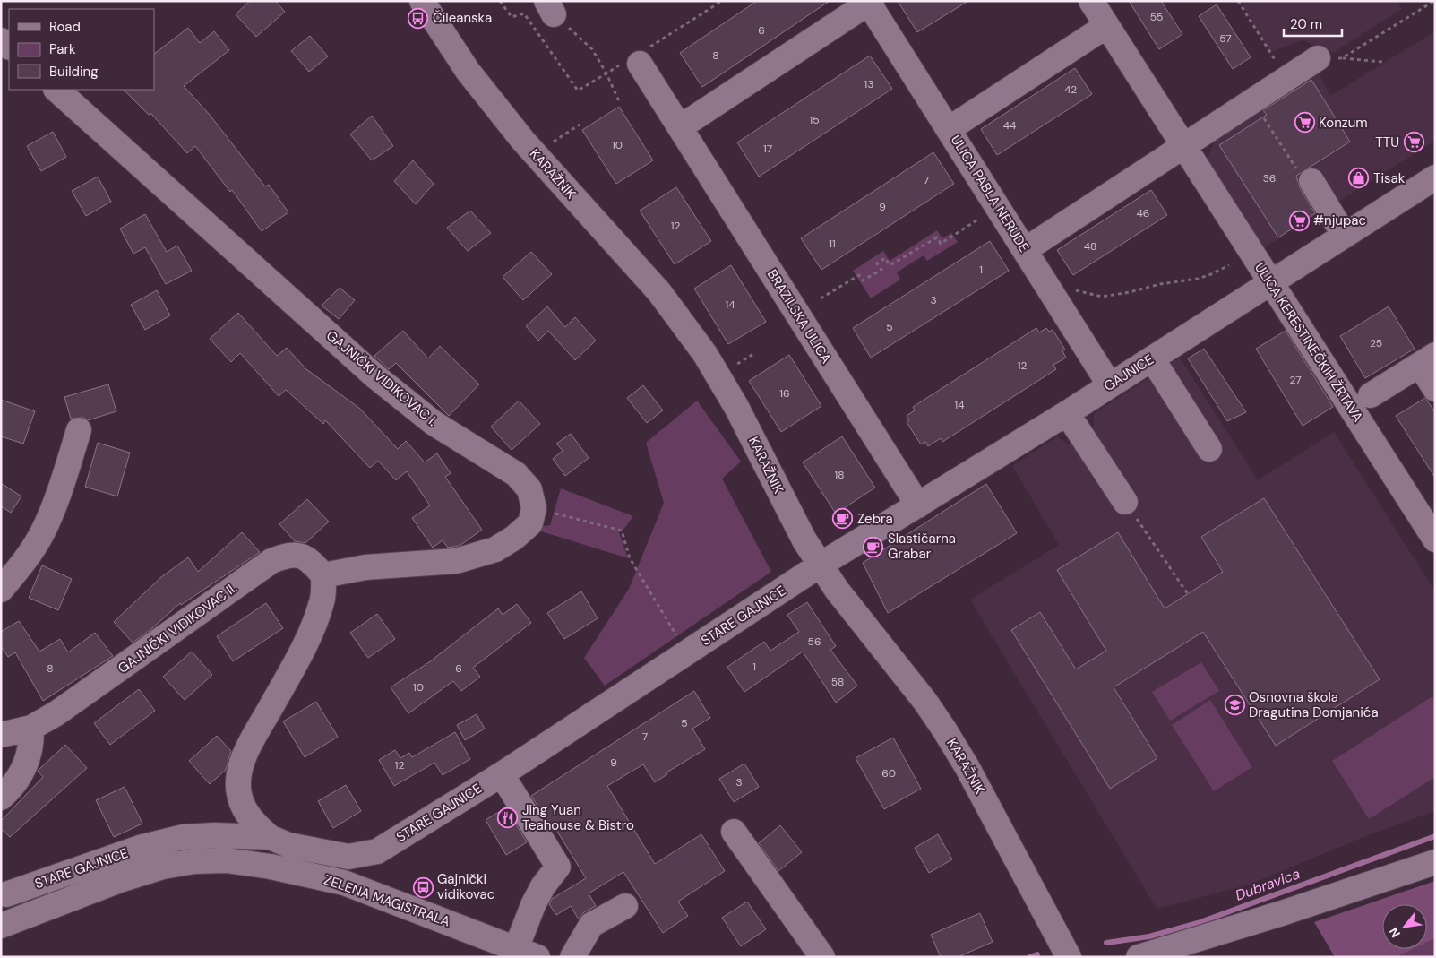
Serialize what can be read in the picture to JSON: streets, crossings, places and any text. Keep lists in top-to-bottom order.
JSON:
{
  "streets": {
    "street": [
      "KARAŽNIK",
      "ULICA PABLA NERUDE",
      "BRAZILSKA ULICA",
      "ULICA KERESTINEČKIH ŽRTAVA",
      "GAJNICE",
      "GAJNIČKI VIDIKOVAC I.",
      "STARE GAJNICE",
      "GAJNIČKI VIDIKOVAC II.",
      "ZELENA MAGISTRALA"
    ]
  },
  "crossings": [
    ["KARAŽNIK", "GAJNICE"],
    ["KARAŽNIK", "STARE GAJNICE"],
    ["ULICA PABLA NERUDE", "GAJNICE"],
    ["BRAZILSKA ULICA", "GAJNICE"],
    ["ULICA KERESTINEČKIH ŽRTAVA", "GAJNICE"],
    ["GAJNICE", "STARE GAJNICE"]
  ],
  "water": ["Dubravica"],
  "places": {
    "bus stop": ["Čileanska", "Gajnički vidikovac"],
    "supermarket": ["Konzum", "TTU", "#njupac"],
    "shop": ["Tisak"],
    "cafe": ["Zebra", "Slastičarna Grabar"],
    "school or university": ["Osnovna škola Dragutina Domjanića"],
    "restaurant": ["Jing Yuan Teahouse & Bistro"]
  },
  "house_numbers": [
    "55",
    "6",
    "57",
    "8",
    "13",
    "42",
    "15",
    "44",
    "10",
    "17",
    "36",
    "7",
    "9",
    "46",
    "12",
    "11",
    "48",
    "1",
    "3",
    "14",
    "5",
    "25",
    "12",
    "27",
    "16",
    "14",
    "18",
    "56",
    "1",
    "8",
    "6",
    "58",
    "10",
    "5",
    "7",
    "9",
    "12",
    "60",
    "3"
  ],
  "legend": ["Road", "Park", "Building"],
  "scale_bar": "20 m",
  "north": "bottom left"
}
